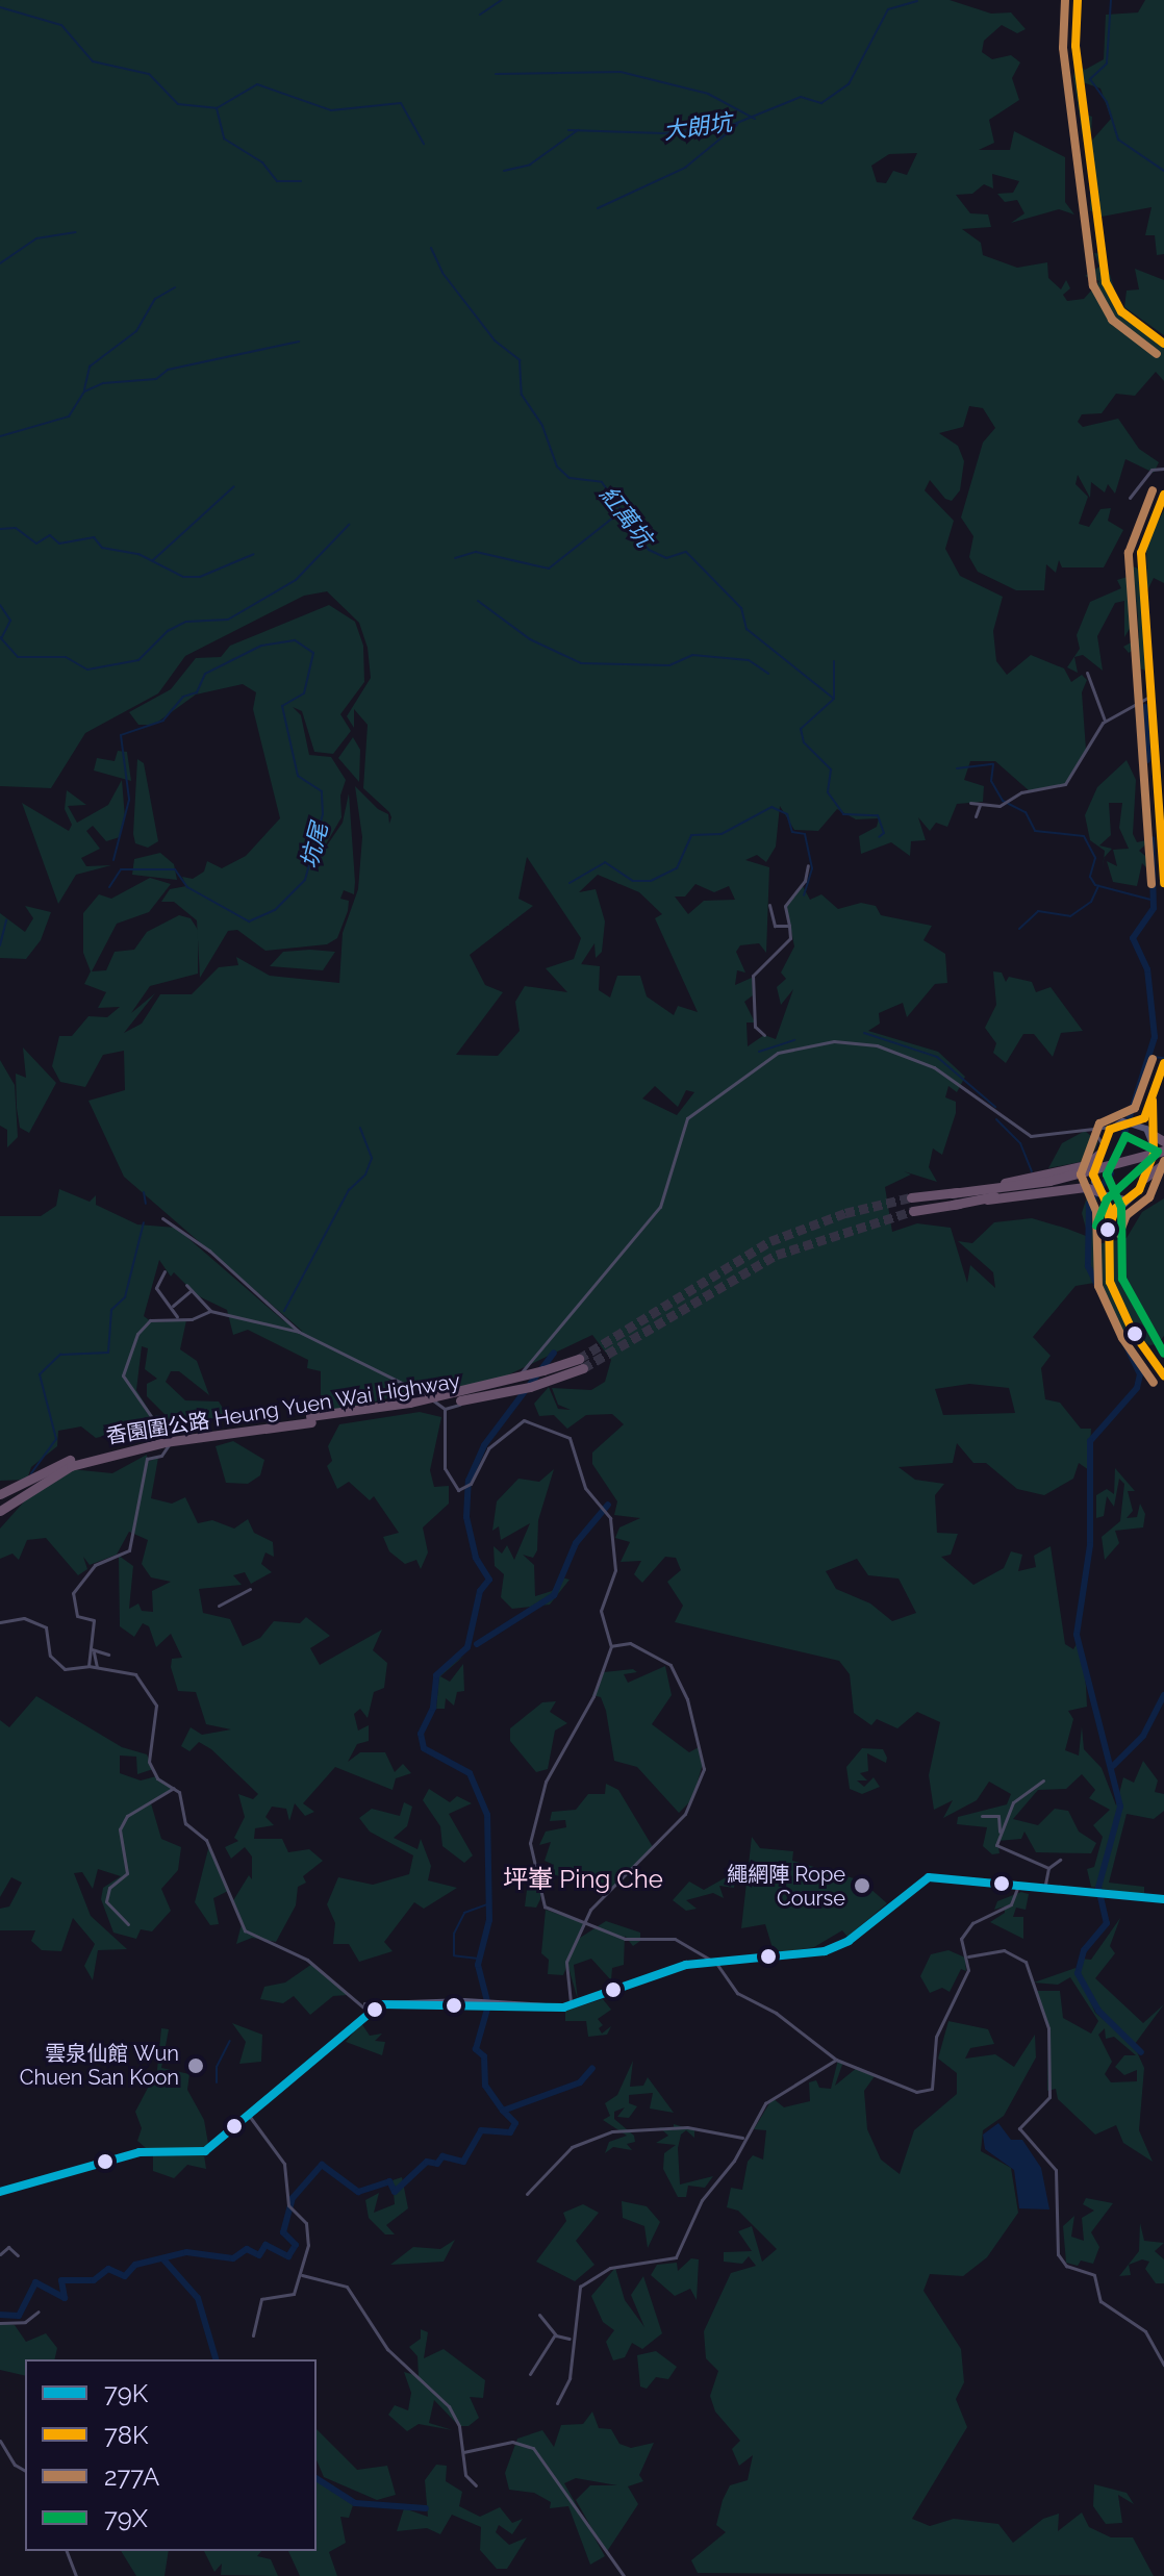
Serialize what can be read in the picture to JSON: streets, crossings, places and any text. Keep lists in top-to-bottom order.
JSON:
{
  "streets": {
    "highway": ["香園圍公路 Heung Yuen Wai Highway"]
  },
  "districts": ["坪輋 Ping Che"],
  "water": ["大朗坑", "紅萬坑", "坑尾"],
  "places": ["繩網陣 Rope Course", "雲泉仙館 Wun Chuen San Koon"],
  "lines": [
    "transit line 78K",
    "transit line 277A",
    "transit line 79X",
    "transit line 79K"
  ],
  "legend": [
    "79K",
    "78K",
    "277A",
    "79X"
  ]
}
